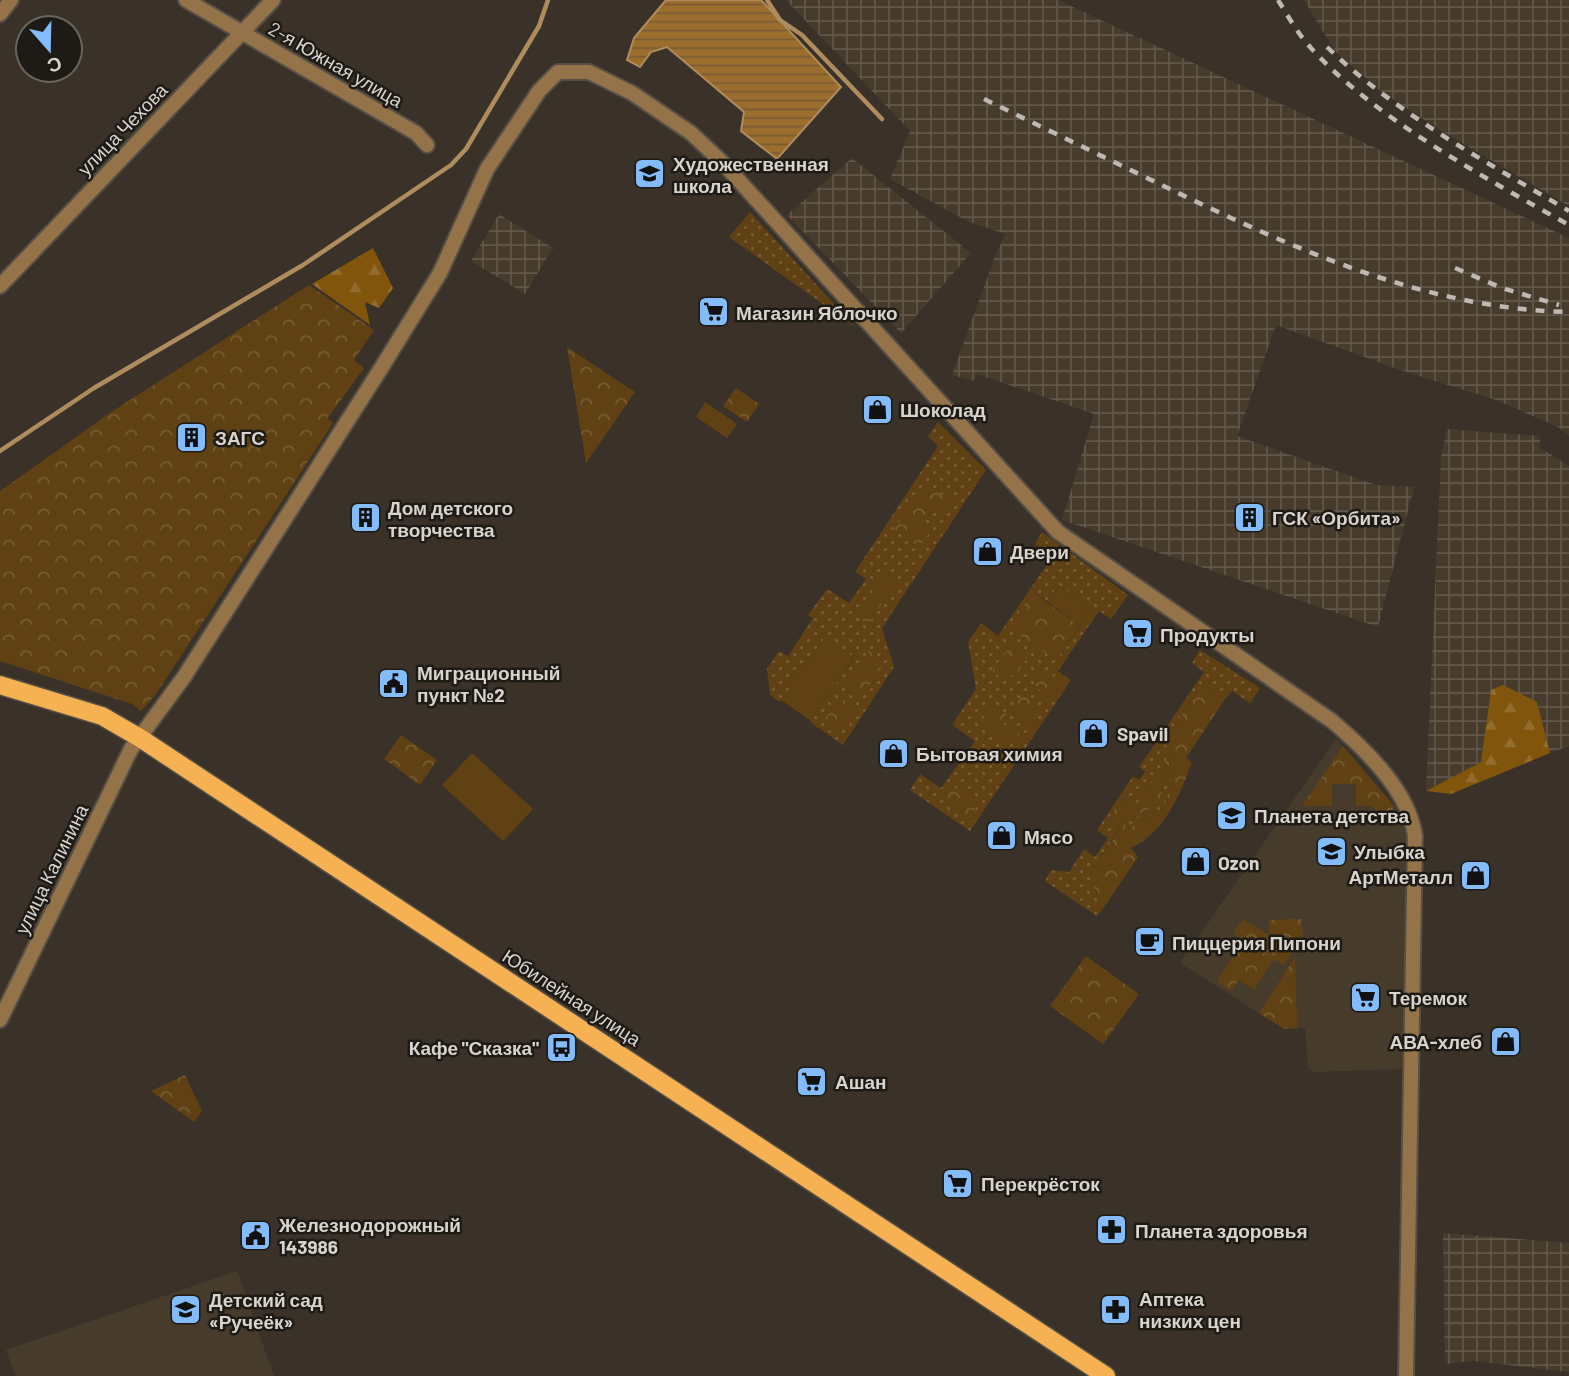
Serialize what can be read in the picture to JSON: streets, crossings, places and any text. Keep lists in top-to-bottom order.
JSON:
{
  "streets": {
    "main road": ["Юбилейная улица"],
    "street": ["2-я Южная улица", "улица Чехова", "улица Калинина"]
  },
  "crossings": [
    ["2-я Южная улица", "улица Чехова"],
    ["улица Калинина", "Юбилейная улица"]
  ],
  "places": {
    "school or university": [
      "Художественная школа",
      "Планета детства",
      "Улыбка",
      "Детский сад «Ручеёк»"
    ],
    "supermarket": [
      "Магазин Яблочко",
      "Продукты",
      "Теремок",
      "Ашан",
      "Перекрёсток"
    ],
    "shop": [
      "Шоколад",
      "Двери",
      "Spavil",
      "Бытовая химия",
      "Мясо",
      "Ozon",
      "АртМеталл",
      "АВА-хлеб"
    ],
    "building": ["ЗАГС", "ГСК «Орбита»", "Дом детского творчества"],
    "public building": ["Миграционный пункт №2", "Железнодорожный 143986"],
    "cafe": ["Пиццерия Пипони"],
    "bus stop": ["Кафе \"Сказка\""],
    "pharmacy": ["Планета здоровья", "Аптека низких цен"]
  },
  "north": "bottom"
}
